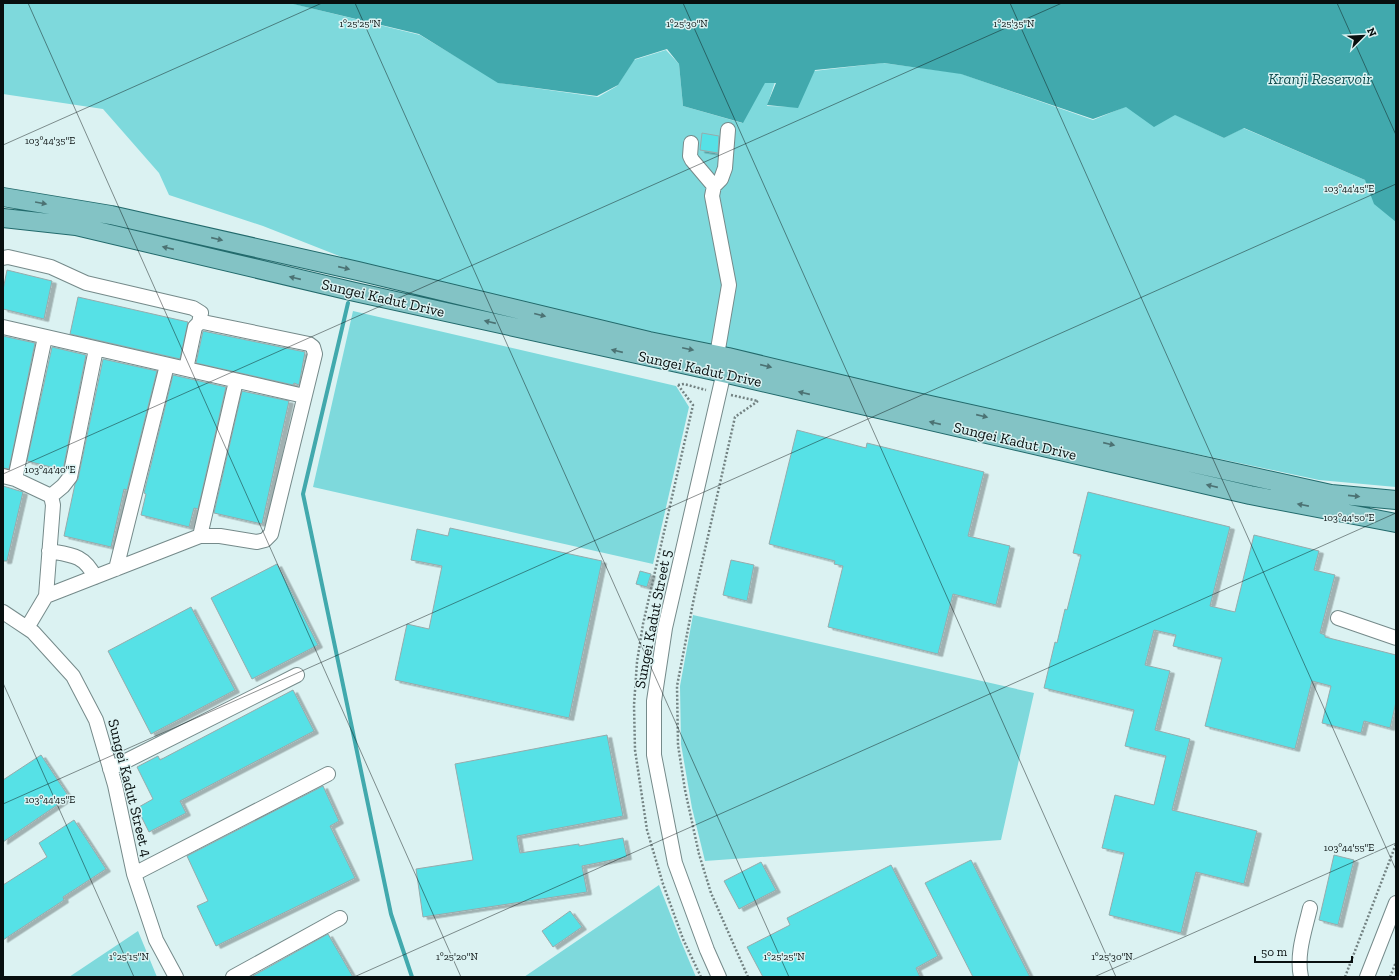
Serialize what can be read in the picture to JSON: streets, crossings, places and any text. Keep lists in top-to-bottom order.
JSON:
{
  "streets": {
    "main road": ["Sungei Kadut Drive"],
    "street": ["Sungei Kadut Street 5", "Sungei Kadut Street 4"]
  },
  "crossings": [
    ["Sungei Kadut Drive", "Sungei Kadut Street 5"]
  ],
  "water": ["Kranji Reservoir"],
  "scale_bar": "50 m",
  "north": "top right",
  "coordinates": [
    "1°25'25\"N",
    "1°25'30\"N",
    "1°25'35\"N",
    "103°44'35\"E",
    "103°44'45\"E",
    "103°44'40\"E",
    "103°44'50\"E",
    "103°44'55\"E",
    "1°25'15\"N",
    "1°25'20\"N"
  ]
}
